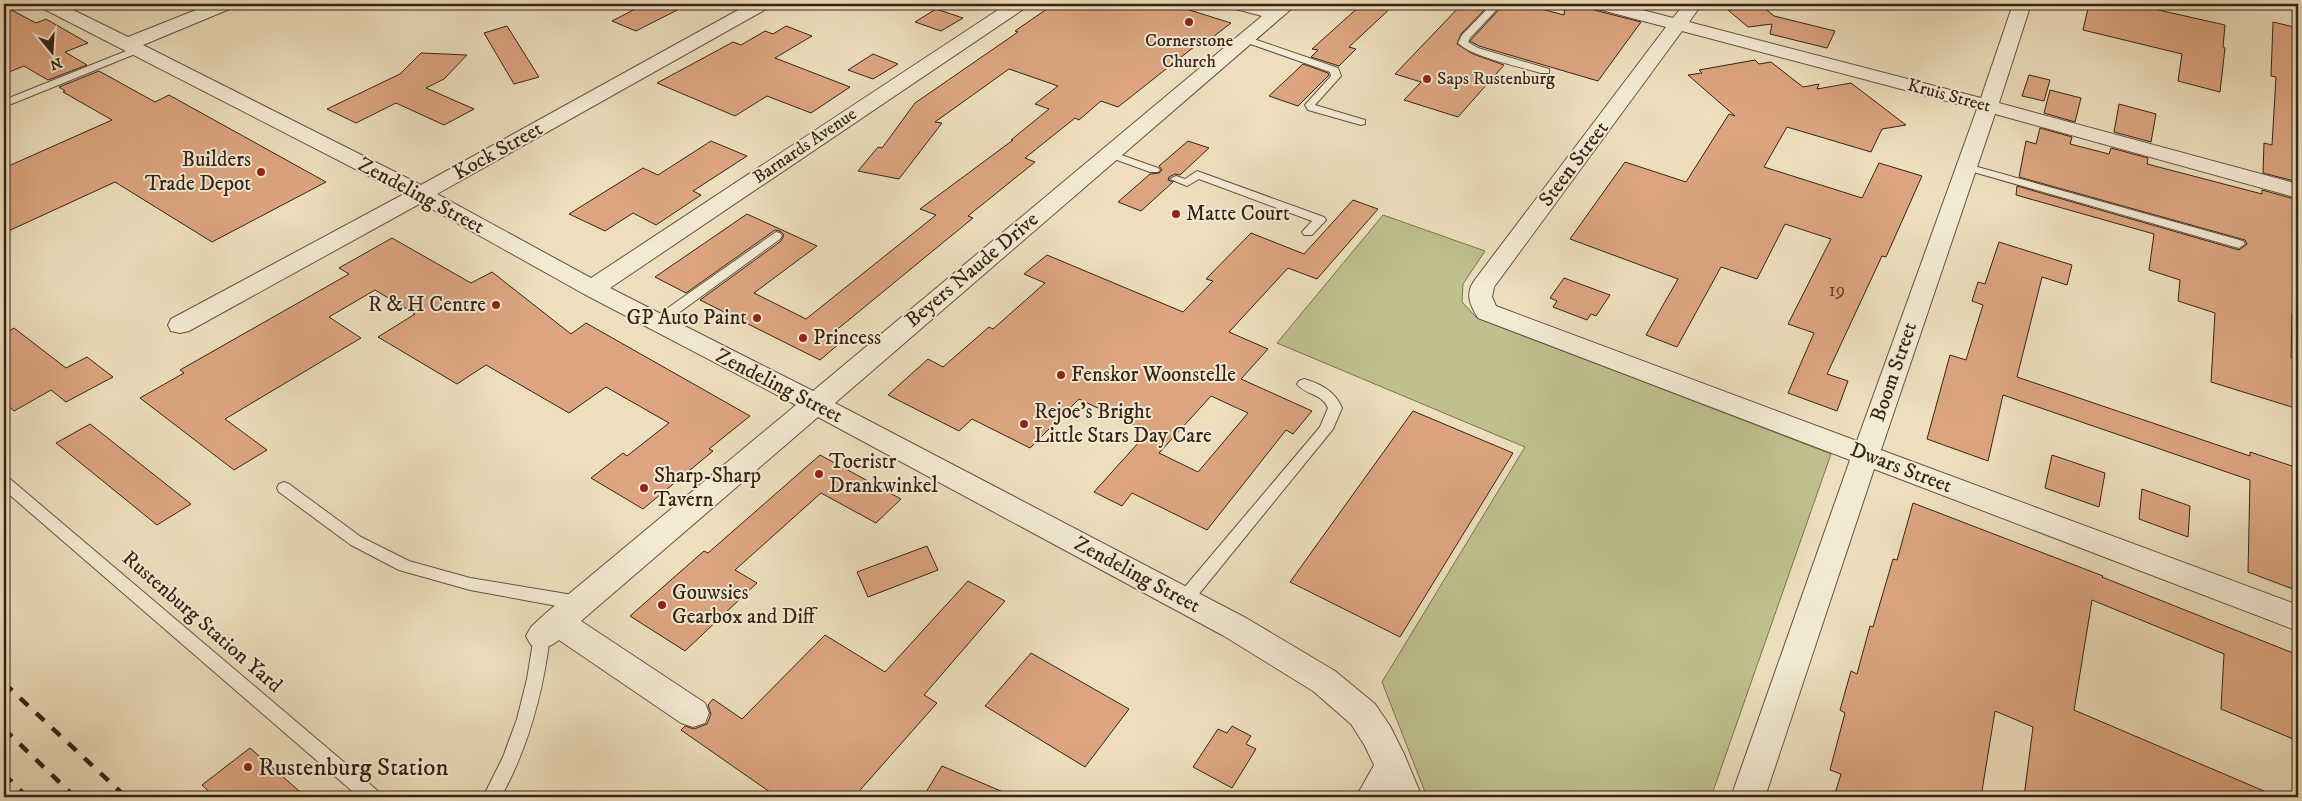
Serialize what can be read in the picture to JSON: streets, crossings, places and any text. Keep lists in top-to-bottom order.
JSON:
{
  "streets": {
    "street": [
      "Kruis Street",
      "Barnards Avenue",
      "Kock Street",
      "Steen Street",
      "Zendeling Street",
      "Beyers Naude Drive",
      "Boom Street",
      "Dwars Street"
    ],
    "lane": ["Rustenburg Station Yard"]
  },
  "crossings": [
    ["Kruis Street", "Steen Street"],
    ["Kruis Street", "Boom Street"],
    ["Barnards Avenue", "Zendeling Street"],
    ["Kock Street", "Zendeling Street"],
    ["Steen Street", "Dwars Street"],
    ["Zendeling Street", "Beyers Naude Drive"],
    ["Boom Street", "Dwars Street"]
  ],
  "places": [
    "Cornerstone Church",
    "Saps Rustenburg",
    "Builders Trade Depot",
    "Matte Court",
    "R & H Centre",
    "GP Auto Paint",
    "Princess",
    "Fenskor Woonstelle",
    "Rejoe's Bright Little Stars Day Care",
    "Toeristr Drankwinkel",
    "Sharp-Sharp Tavern",
    "Gouwsies Gearbox and Diff",
    "Rustenburg Station"
  ],
  "house_numbers": ["19"],
  "north": "bottom"
}
